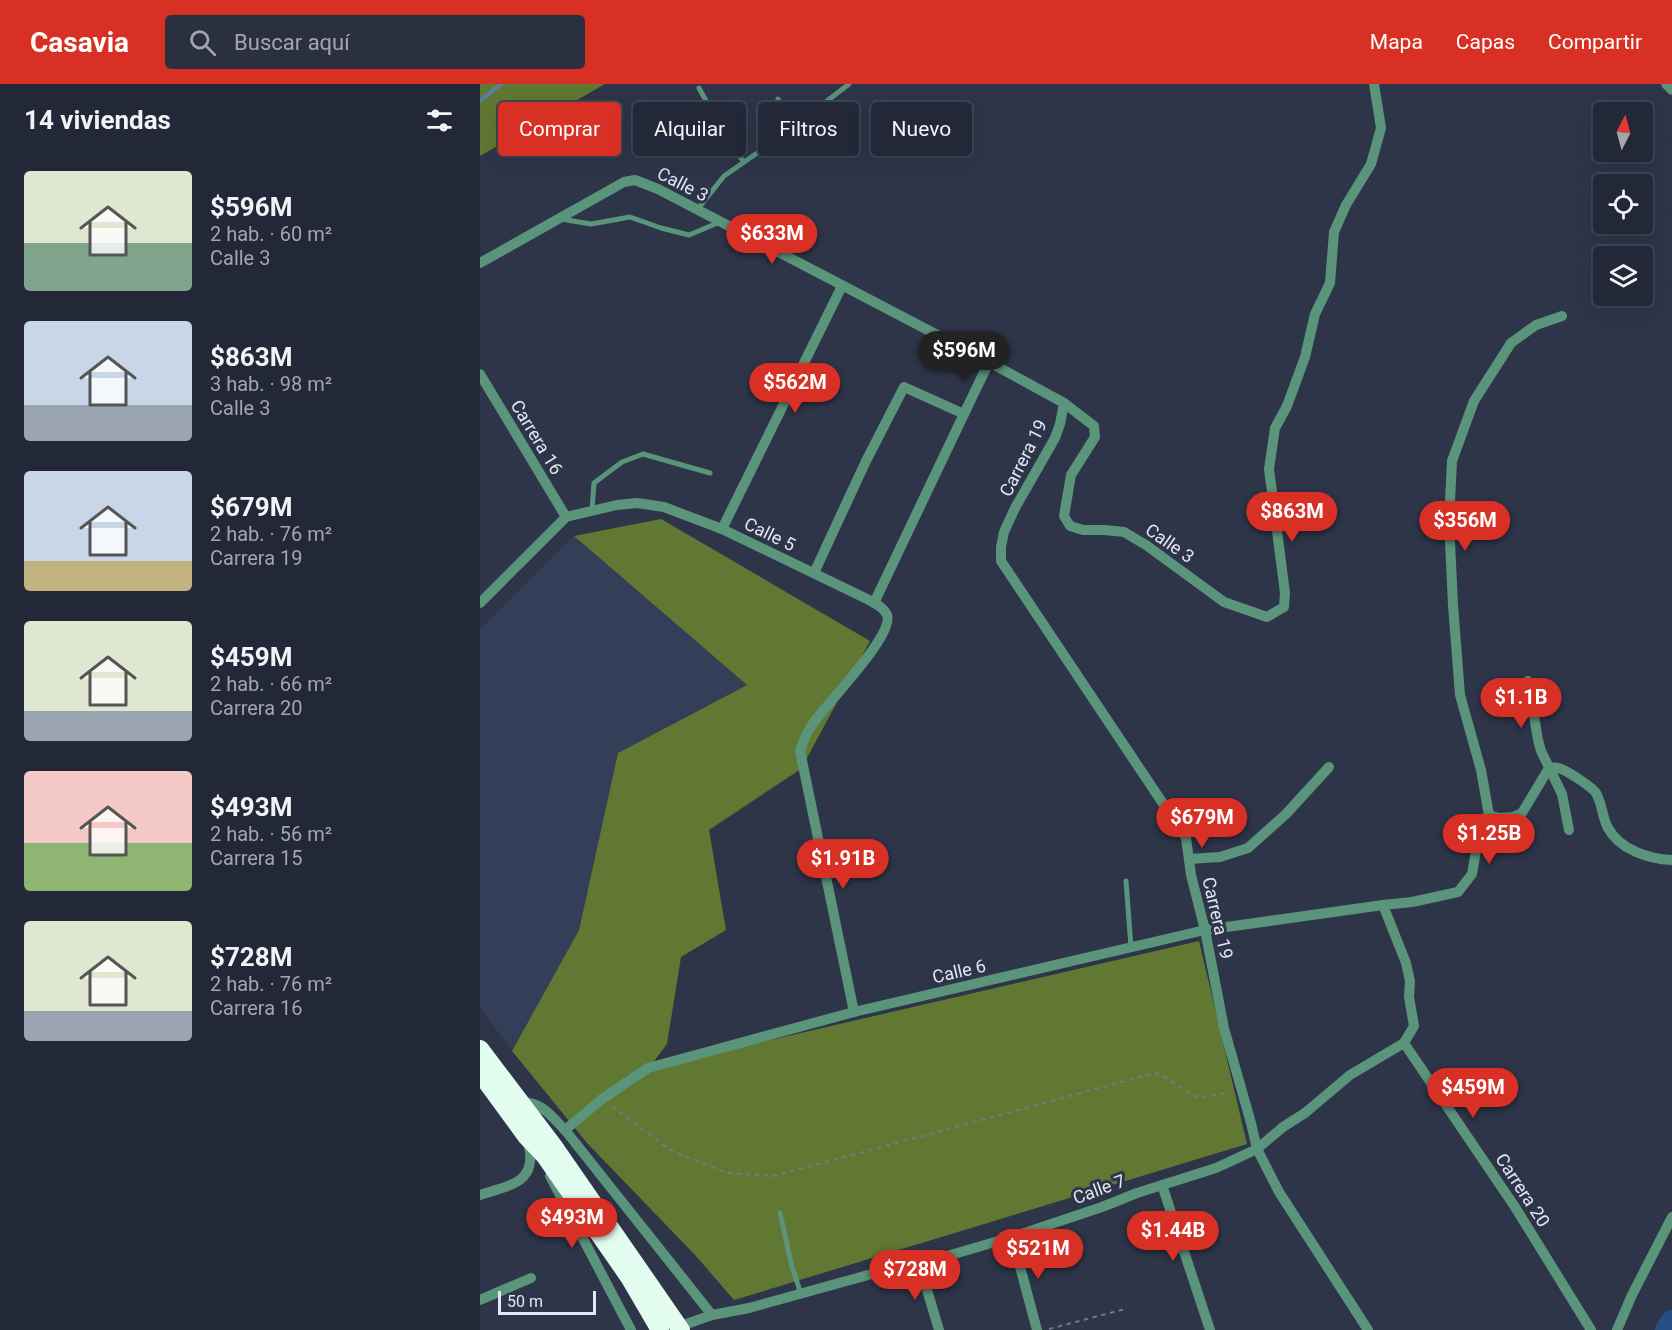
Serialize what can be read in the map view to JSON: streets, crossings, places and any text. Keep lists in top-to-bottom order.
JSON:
{
  "streets": {
    "street": [
      "Calle 3",
      "Carrera 16",
      "Carrera 19",
      "Calle 5",
      "Calle 6",
      "Calle 7",
      "Carrera 20"
    ]
  },
  "crossings": [
    ["Calle 3", "Carrera 19"],
    ["Carrera 16", "Calle 5"],
    ["Carrera 19", "Calle 6"],
    ["Carrera 19", "Calle 7"],
    ["Calle 7", "Carrera 20"]
  ],
  "scale_bar": "50 m",
  "north": "top",
  "page": {
    "header": "Casavia",
    "search": "Buscar aquí",
    "nav": ["Mapa", "Capas", "Compartir"],
    "heading": "14 viviendas",
    "chip": [
      "Comprar",
      "Alquilar",
      "Filtros",
      "Nuevo"
    ],
    "list": [
      {
        "name": "$596M",
        "note": "2 hab. · 60 m² · Calle 3"
      },
      {
        "name": "$863M",
        "note": "3 hab. · 98 m² · Calle 3"
      },
      {
        "name": "$679M",
        "note": "2 hab. · 76 m² · Carrera 19"
      },
      {
        "name": "$459M",
        "note": "2 hab. · 66 m² · Carrera 20"
      },
      {
        "name": "$493M",
        "note": "2 hab. · 56 m² · Carrera 15"
      },
      {
        "name": "$728M",
        "note": "2 hab. · 76 m² · Carrera 16"
      }
    ],
    "price": [
      "$633M",
      "$596M",
      "$562M",
      "$863M",
      "$356M",
      "$1.1B",
      "$679M",
      "$1.25B",
      "$1.91B",
      "$459M",
      "$493M",
      "$1.44B",
      "$521M",
      "$728M"
    ],
    "scale": "50 m"
  }
}
